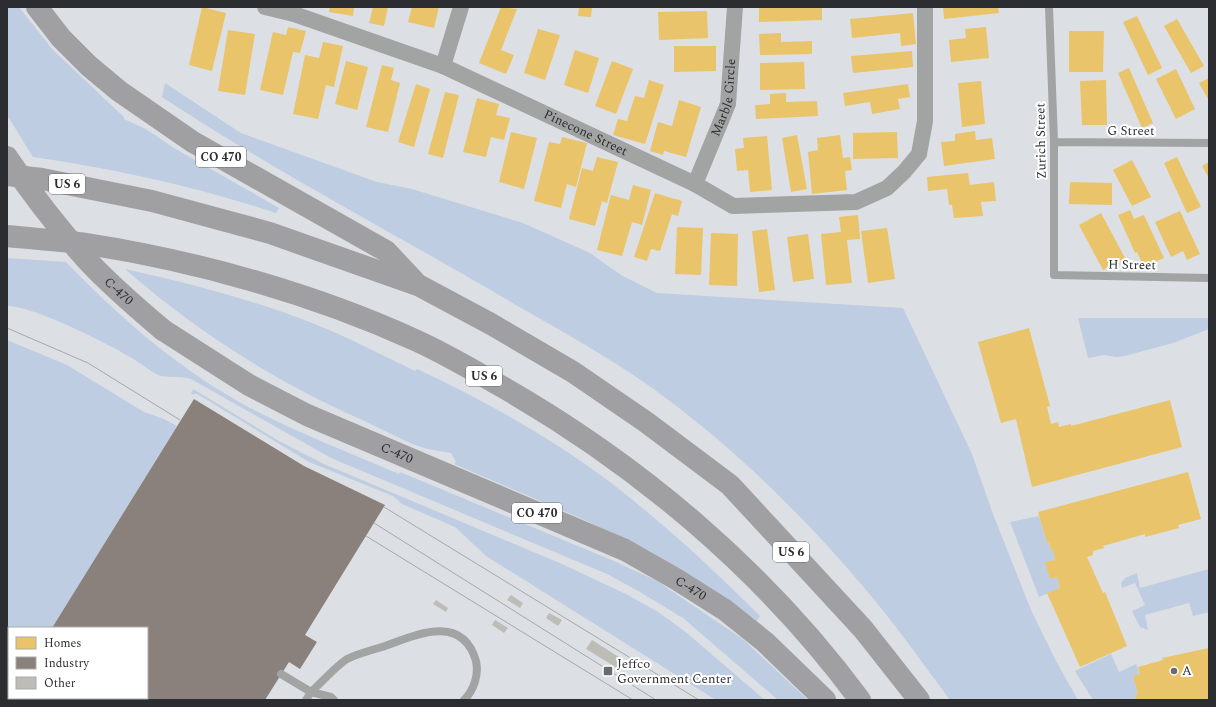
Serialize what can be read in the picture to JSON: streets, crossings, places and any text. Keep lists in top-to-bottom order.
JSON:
{
  "streets": {
    "highway": ["CO 470", "US 6", "C-470"],
    "street": ["Marble Circle", "Pinecone Street"],
    "lane": ["G Street", "Zurich Street", "H Street"]
  },
  "crossings": [
    ["Marble Circle", "Pinecone Street"],
    ["G Street", "Zurich Street"],
    ["Zurich Street", "H Street"],
    ["CO 470", "US 6"]
  ],
  "places": {
    "transit": ["Jeffco Government Center"],
    "other": ["A"]
  },
  "legend": ["Homes", "Industry", "Other"]
}
